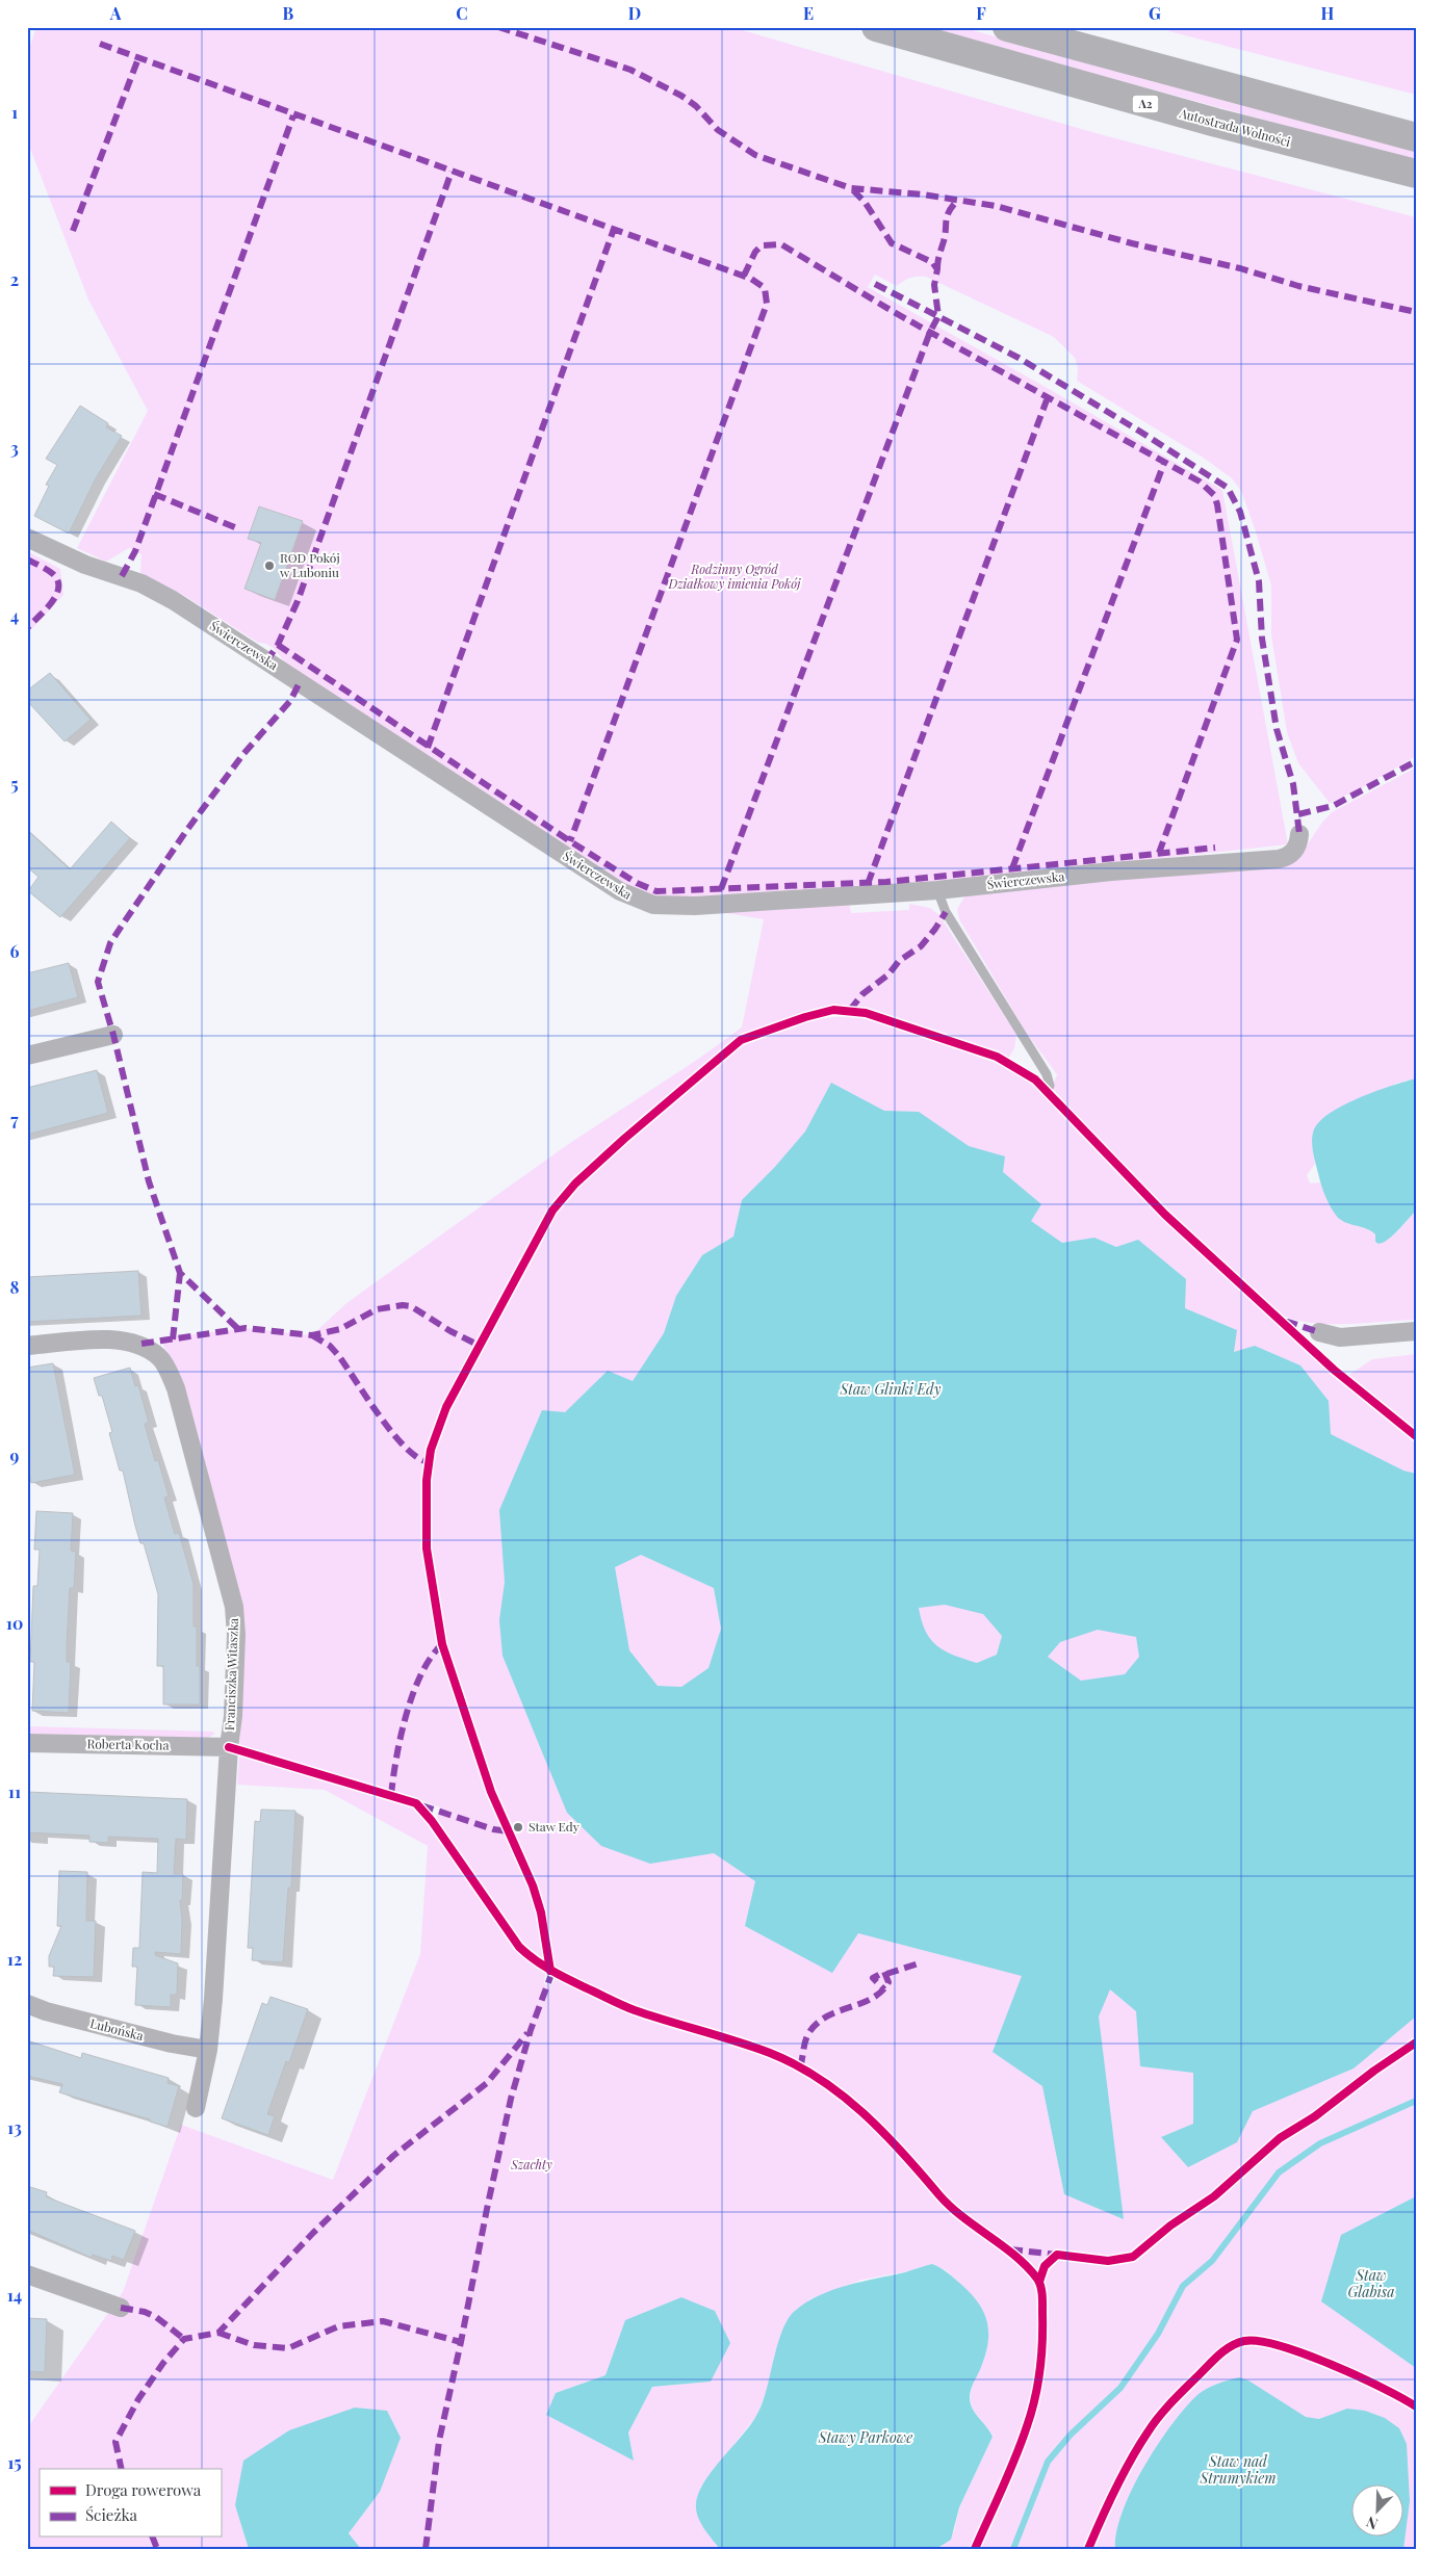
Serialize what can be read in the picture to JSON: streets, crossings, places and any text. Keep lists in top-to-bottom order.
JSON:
{
  "streets": {
    "highway": ["A2", "Autostrada Wolności"],
    "street": [
      "Świerczewska",
      "Franciszka Witaszka",
      "Roberta Kocha",
      "Lubońska"
    ]
  },
  "crossings": [
    ["Franciszka Witaszka", "Roberta Kocha"],
    ["Franciszka Witaszka", "Lubońska"]
  ],
  "water": [
    "Staw Glinki Edy",
    "Staw Glabisa",
    "Stawy Parkowe",
    "Staw nad Strumykiem"
  ],
  "parks": ["Rodzinny Ogród Działkowy imienia Pokój", "Szachty"],
  "places": ["ROD Pokój w Luboniu", "Staw Edy"],
  "legend": ["Droga rowerowa", "Ścieżka"],
  "north": "bottom left",
  "grid": {
    "columns": [
      "A",
      "B",
      "C",
      "D",
      "E",
      "F",
      "G",
      "H"
    ],
    "rows": [
      "1",
      "2",
      "3",
      "4",
      "5",
      "6",
      "7",
      "8",
      "9",
      "10",
      "11",
      "12",
      "13",
      "14",
      "15"
    ]
  }
}
